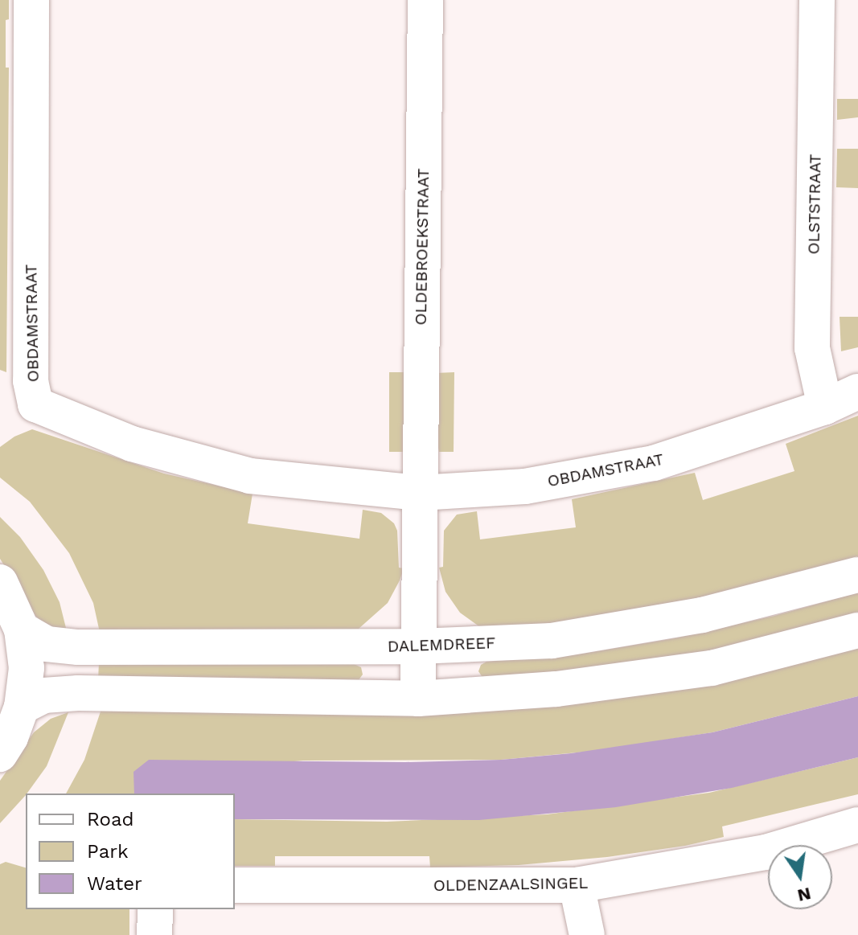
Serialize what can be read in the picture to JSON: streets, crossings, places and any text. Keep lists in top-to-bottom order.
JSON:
{
  "streets": {
    "street": [
      "OLSTSTRAAT",
      "OLDEBROEKSTRAAT",
      "OBDAMSTRAAT",
      "DALEMDREEF",
      "OLDENZAALSINGEL"
    ]
  },
  "crossings": [
    ["OLSTSTRAAT", "OBDAMSTRAAT"],
    ["OLDEBROEKSTRAAT", "OBDAMSTRAAT"]
  ],
  "legend": ["Road", "Park", "Water"],
  "north": "bottom"
}
